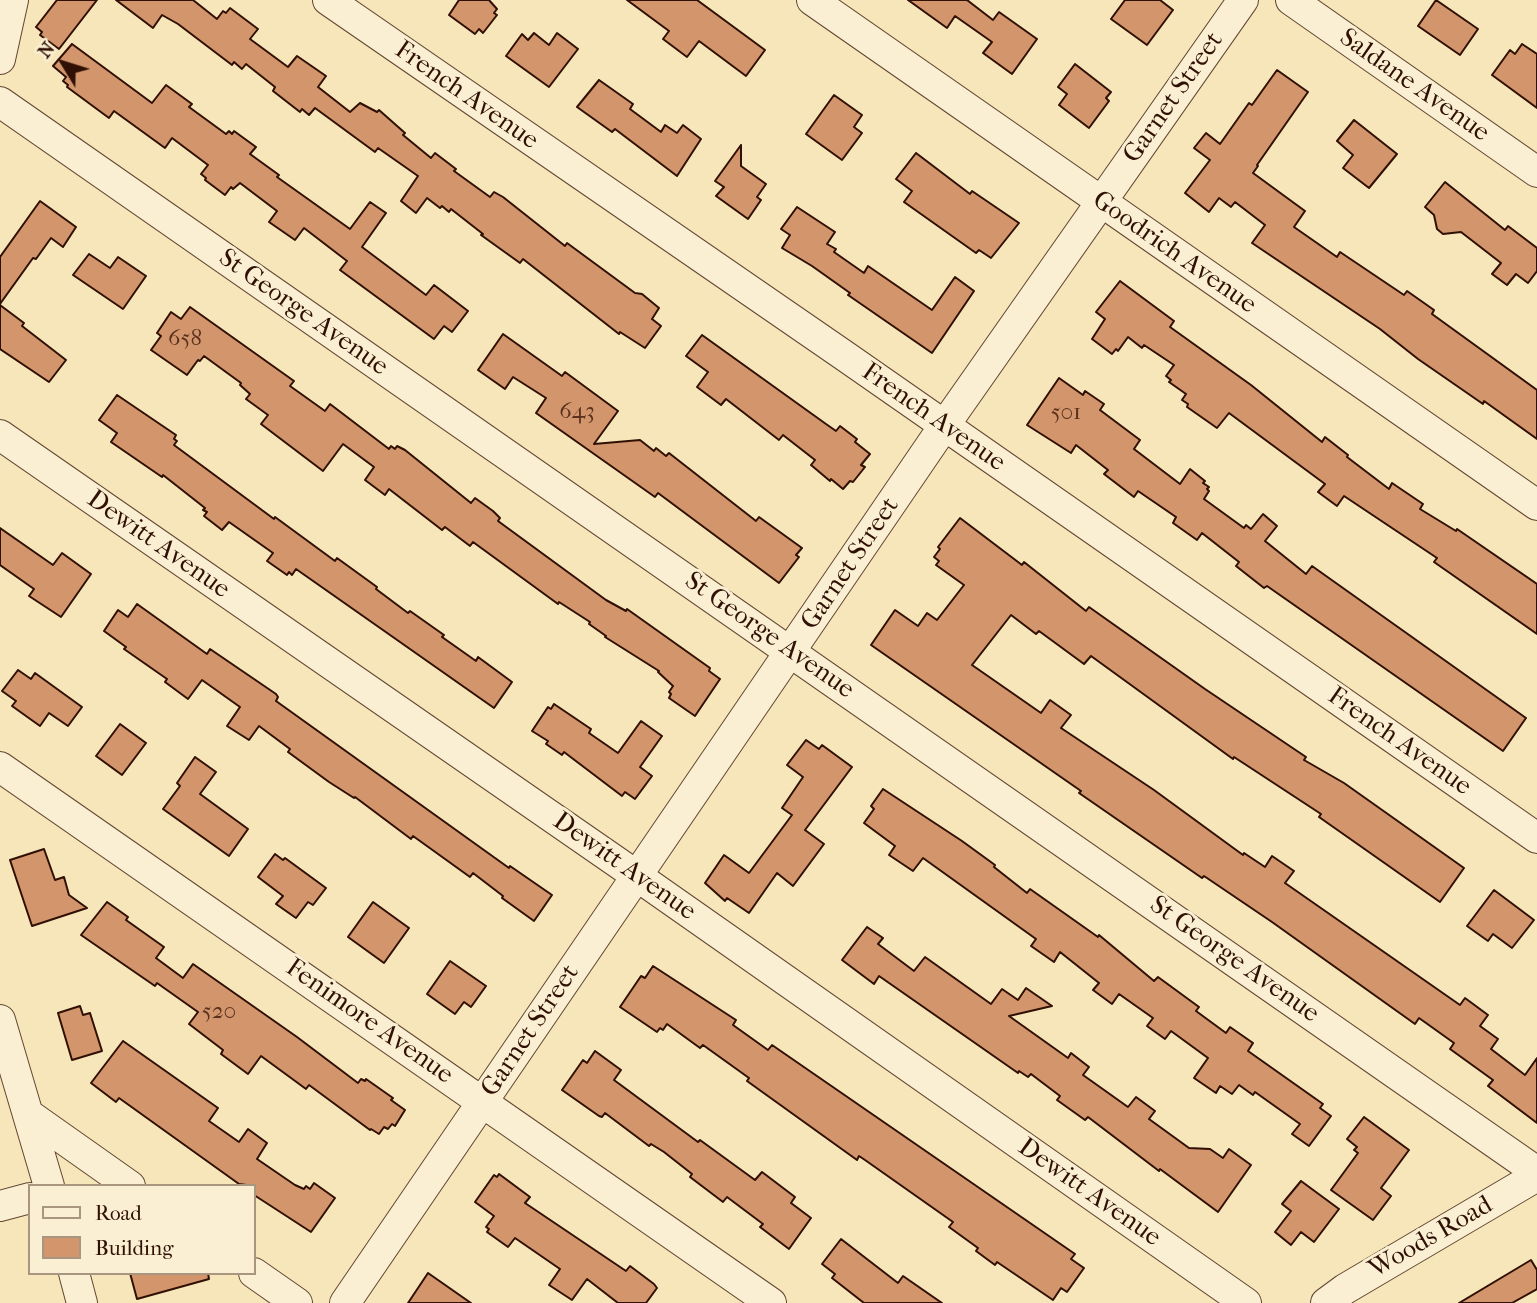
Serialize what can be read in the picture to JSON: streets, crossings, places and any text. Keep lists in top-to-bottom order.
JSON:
{
  "streets": {
    "street": [
      "Saldane Avenue",
      "French Avenue",
      "Garnet Street",
      "Goodrich Avenue",
      "St George Avenue",
      "Dewitt Avenue",
      "Fenimore Avenue",
      "Woods Road"
    ]
  },
  "crossings": [
    ["French Avenue", "Garnet Street"],
    ["Garnet Street", "Goodrich Avenue"],
    ["Garnet Street", "St George Avenue"],
    ["Garnet Street", "Dewitt Avenue"],
    ["Garnet Street", "Fenimore Avenue"],
    ["St George Avenue", "Woods Road"]
  ],
  "house_numbers": [
    "658",
    "643",
    "501",
    "520"
  ],
  "legend": ["Road", "Building"],
  "north": "top left"
}
